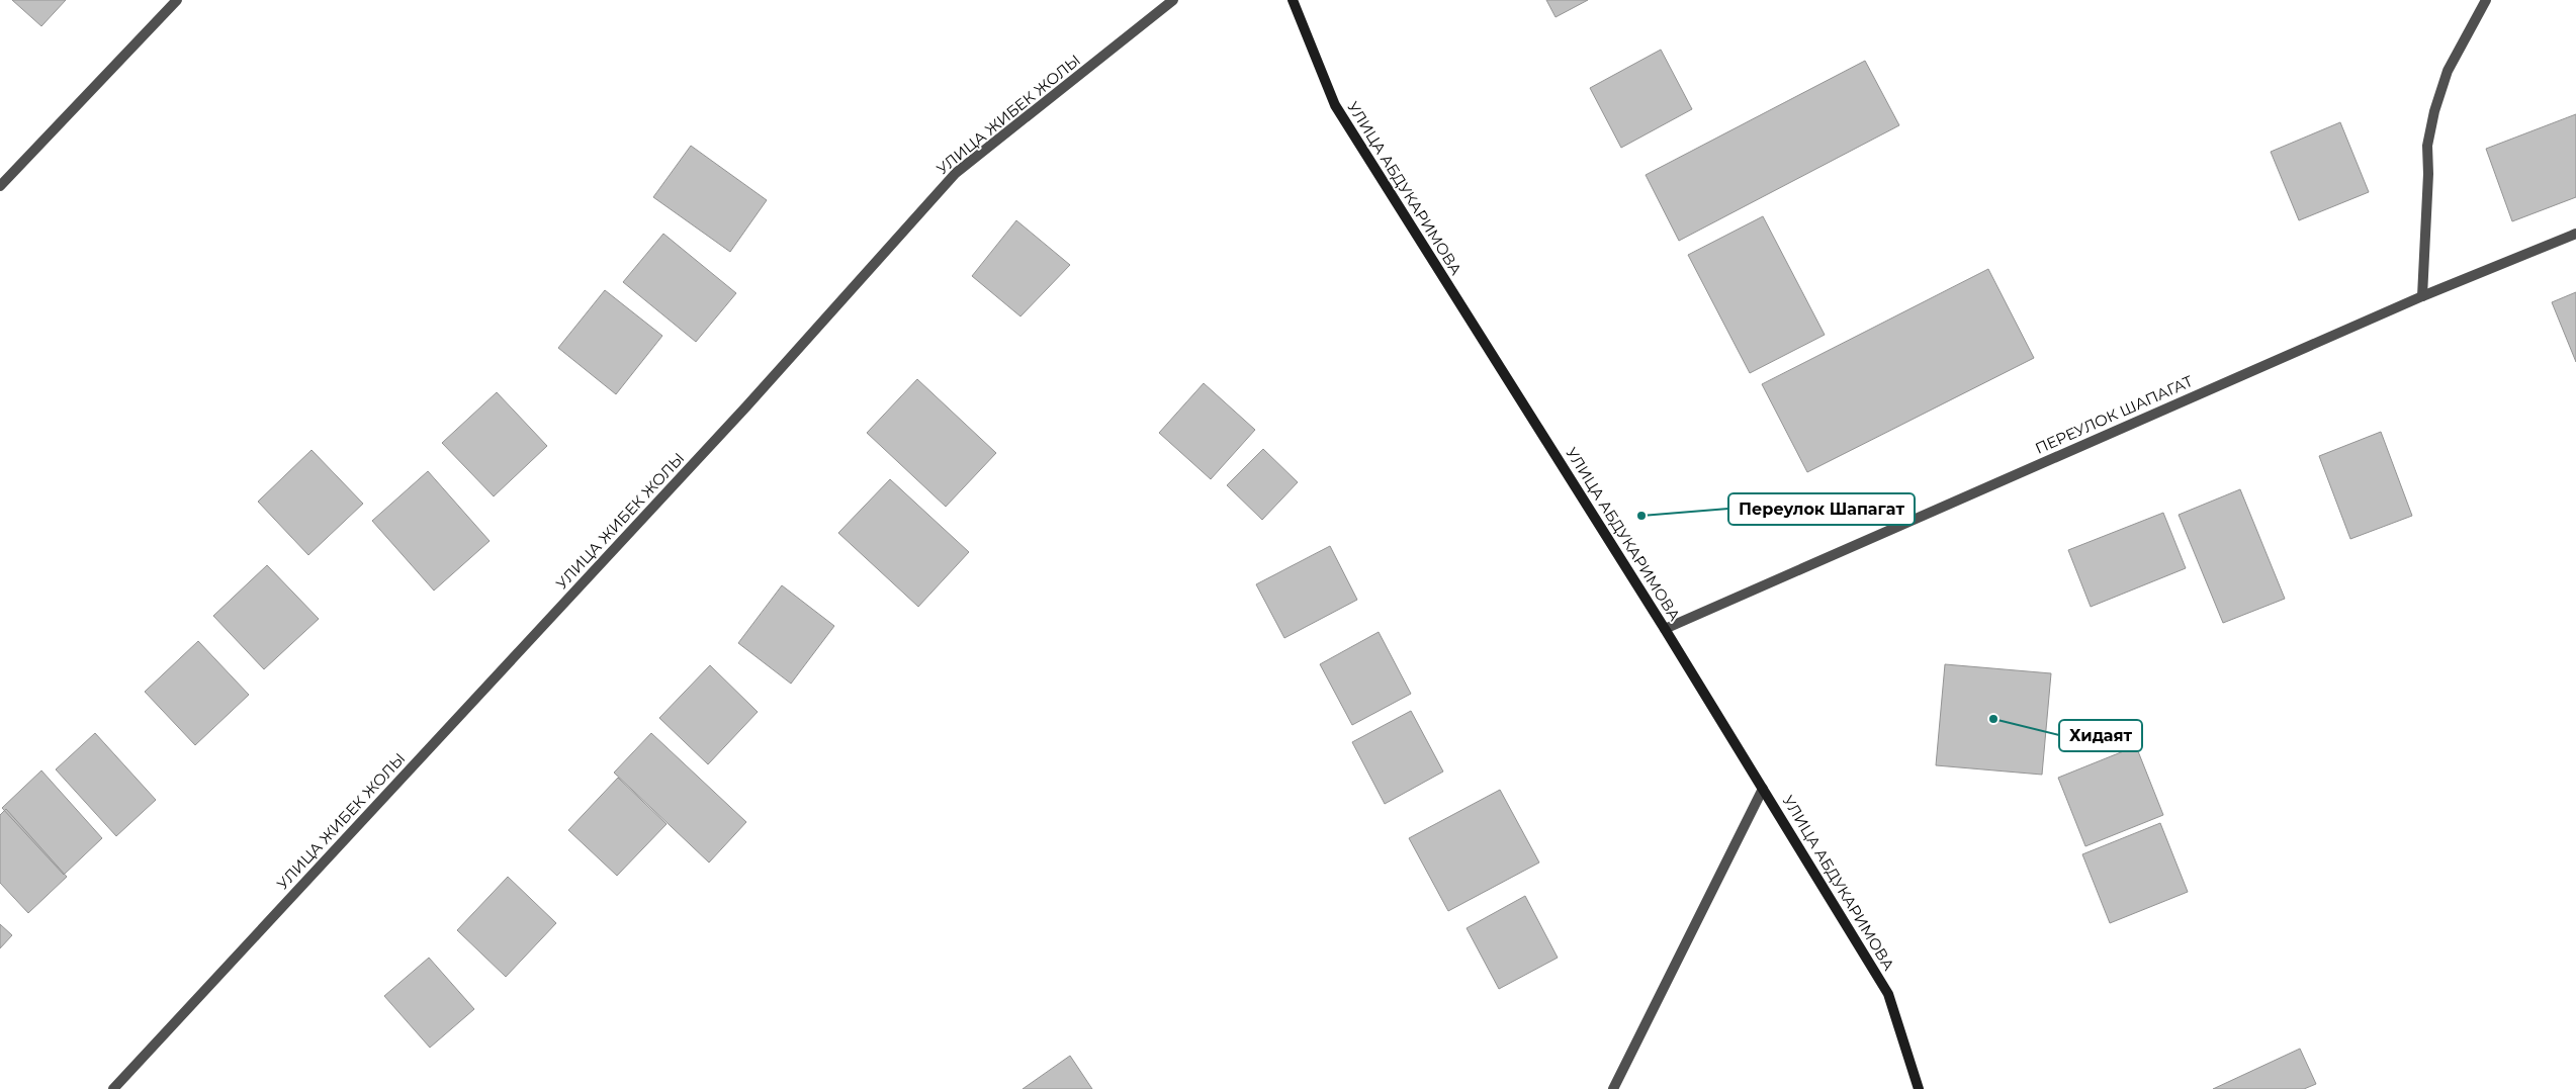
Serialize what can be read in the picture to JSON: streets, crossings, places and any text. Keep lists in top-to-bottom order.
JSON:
{
  "streets": {
    "main road": ["УЛИЦА АБДУКАРИМОВА"],
    "street": ["УЛИЦА ЖИБЕК ЖОЛЫ", "ПЕРЕУЛОК ШАПАГАТ"]
  },
  "crossings": [
    ["УЛИЦА АБДУКАРИМОВА", "ПЕРЕУЛОК ШАПАГАТ"]
  ],
  "places": ["Переулок Шапагат", "Хидаят"]
}
